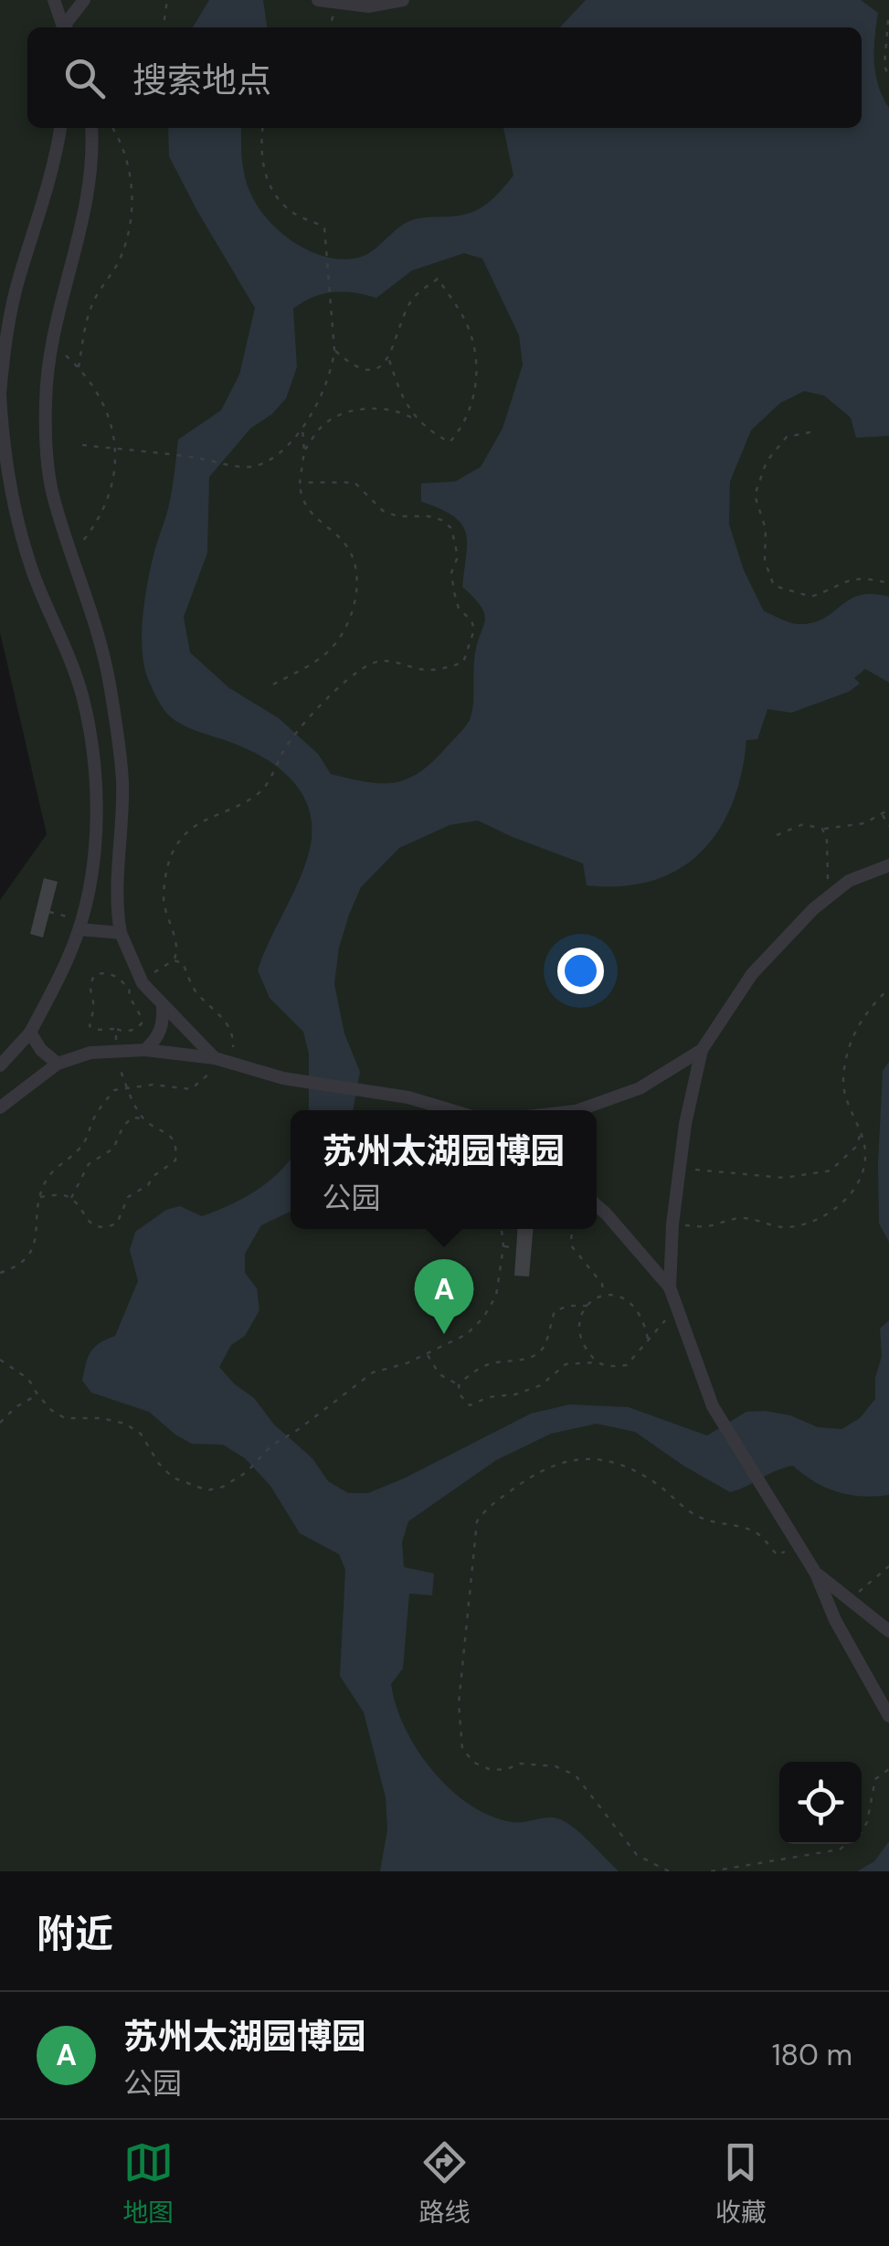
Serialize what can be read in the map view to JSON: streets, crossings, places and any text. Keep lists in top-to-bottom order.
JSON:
{
  "page": {
    "search": "搜索地点",
    "popup": ["苏州太湖园博园", "公园"],
    "pins": "A",
    "heading": "附近",
    "list": [
      {
        "mark": "A",
        "name": "苏州太湖园博园",
        "note": "公园",
        "value": "180 m"
      }
    ],
    "nav": ["地图", "路线", "收藏"]
  }
}
